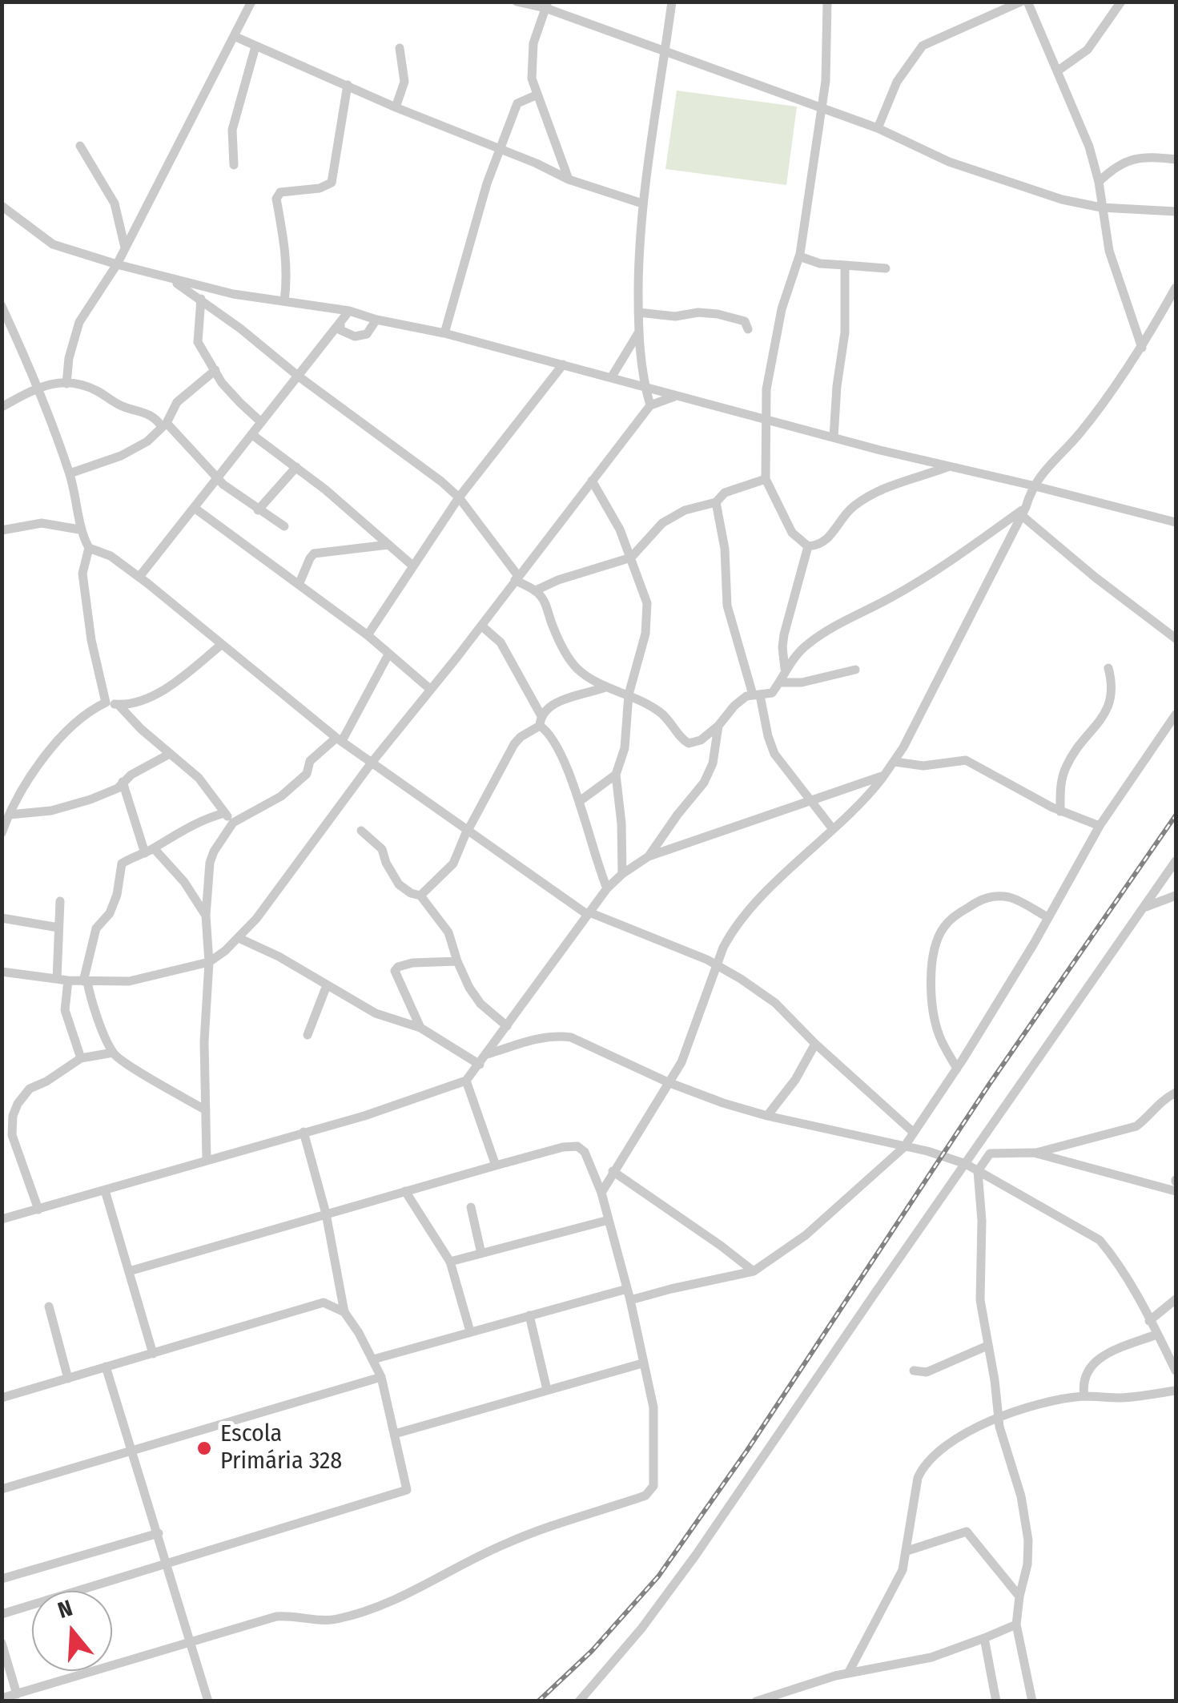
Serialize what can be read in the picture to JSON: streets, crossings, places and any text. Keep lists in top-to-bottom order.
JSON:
{
  "places": ["Escola Primária 328"],
  "north": "top"
}
